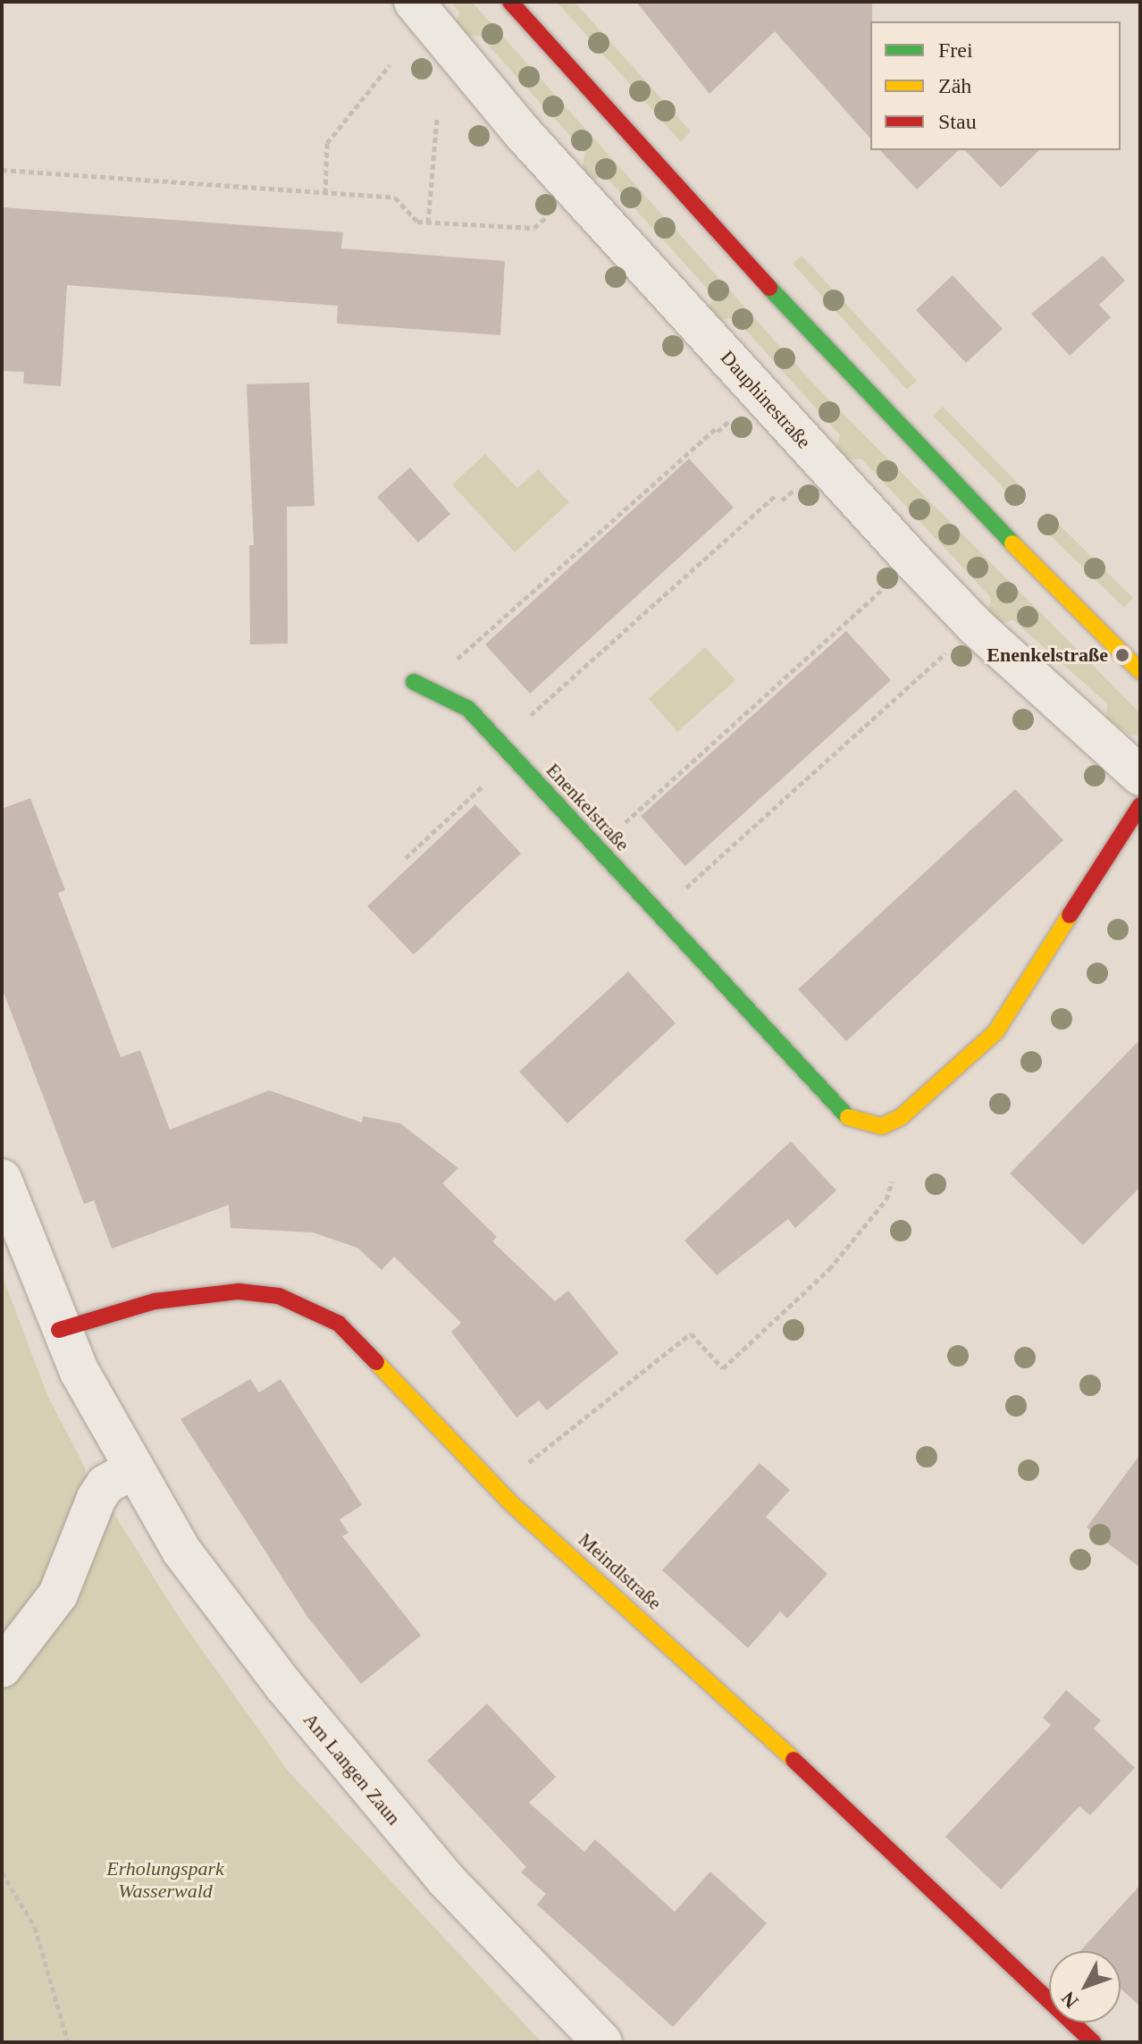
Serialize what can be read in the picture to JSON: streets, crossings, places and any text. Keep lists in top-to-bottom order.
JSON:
{
  "streets": {
    "street": [
      "Dauphinestraße",
      "Enenkelstraße",
      "Meindlstraße",
      "Am Langen Zaun"
    ]
  },
  "crossings": [
    ["Meindlstraße", "Am Langen Zaun"]
  ],
  "parks": ["Erholungspark Wasserwald"],
  "places": ["Enenkelstraße"],
  "legend": ["Frei", "Zäh", "Stau"],
  "north": "bottom left"
}
